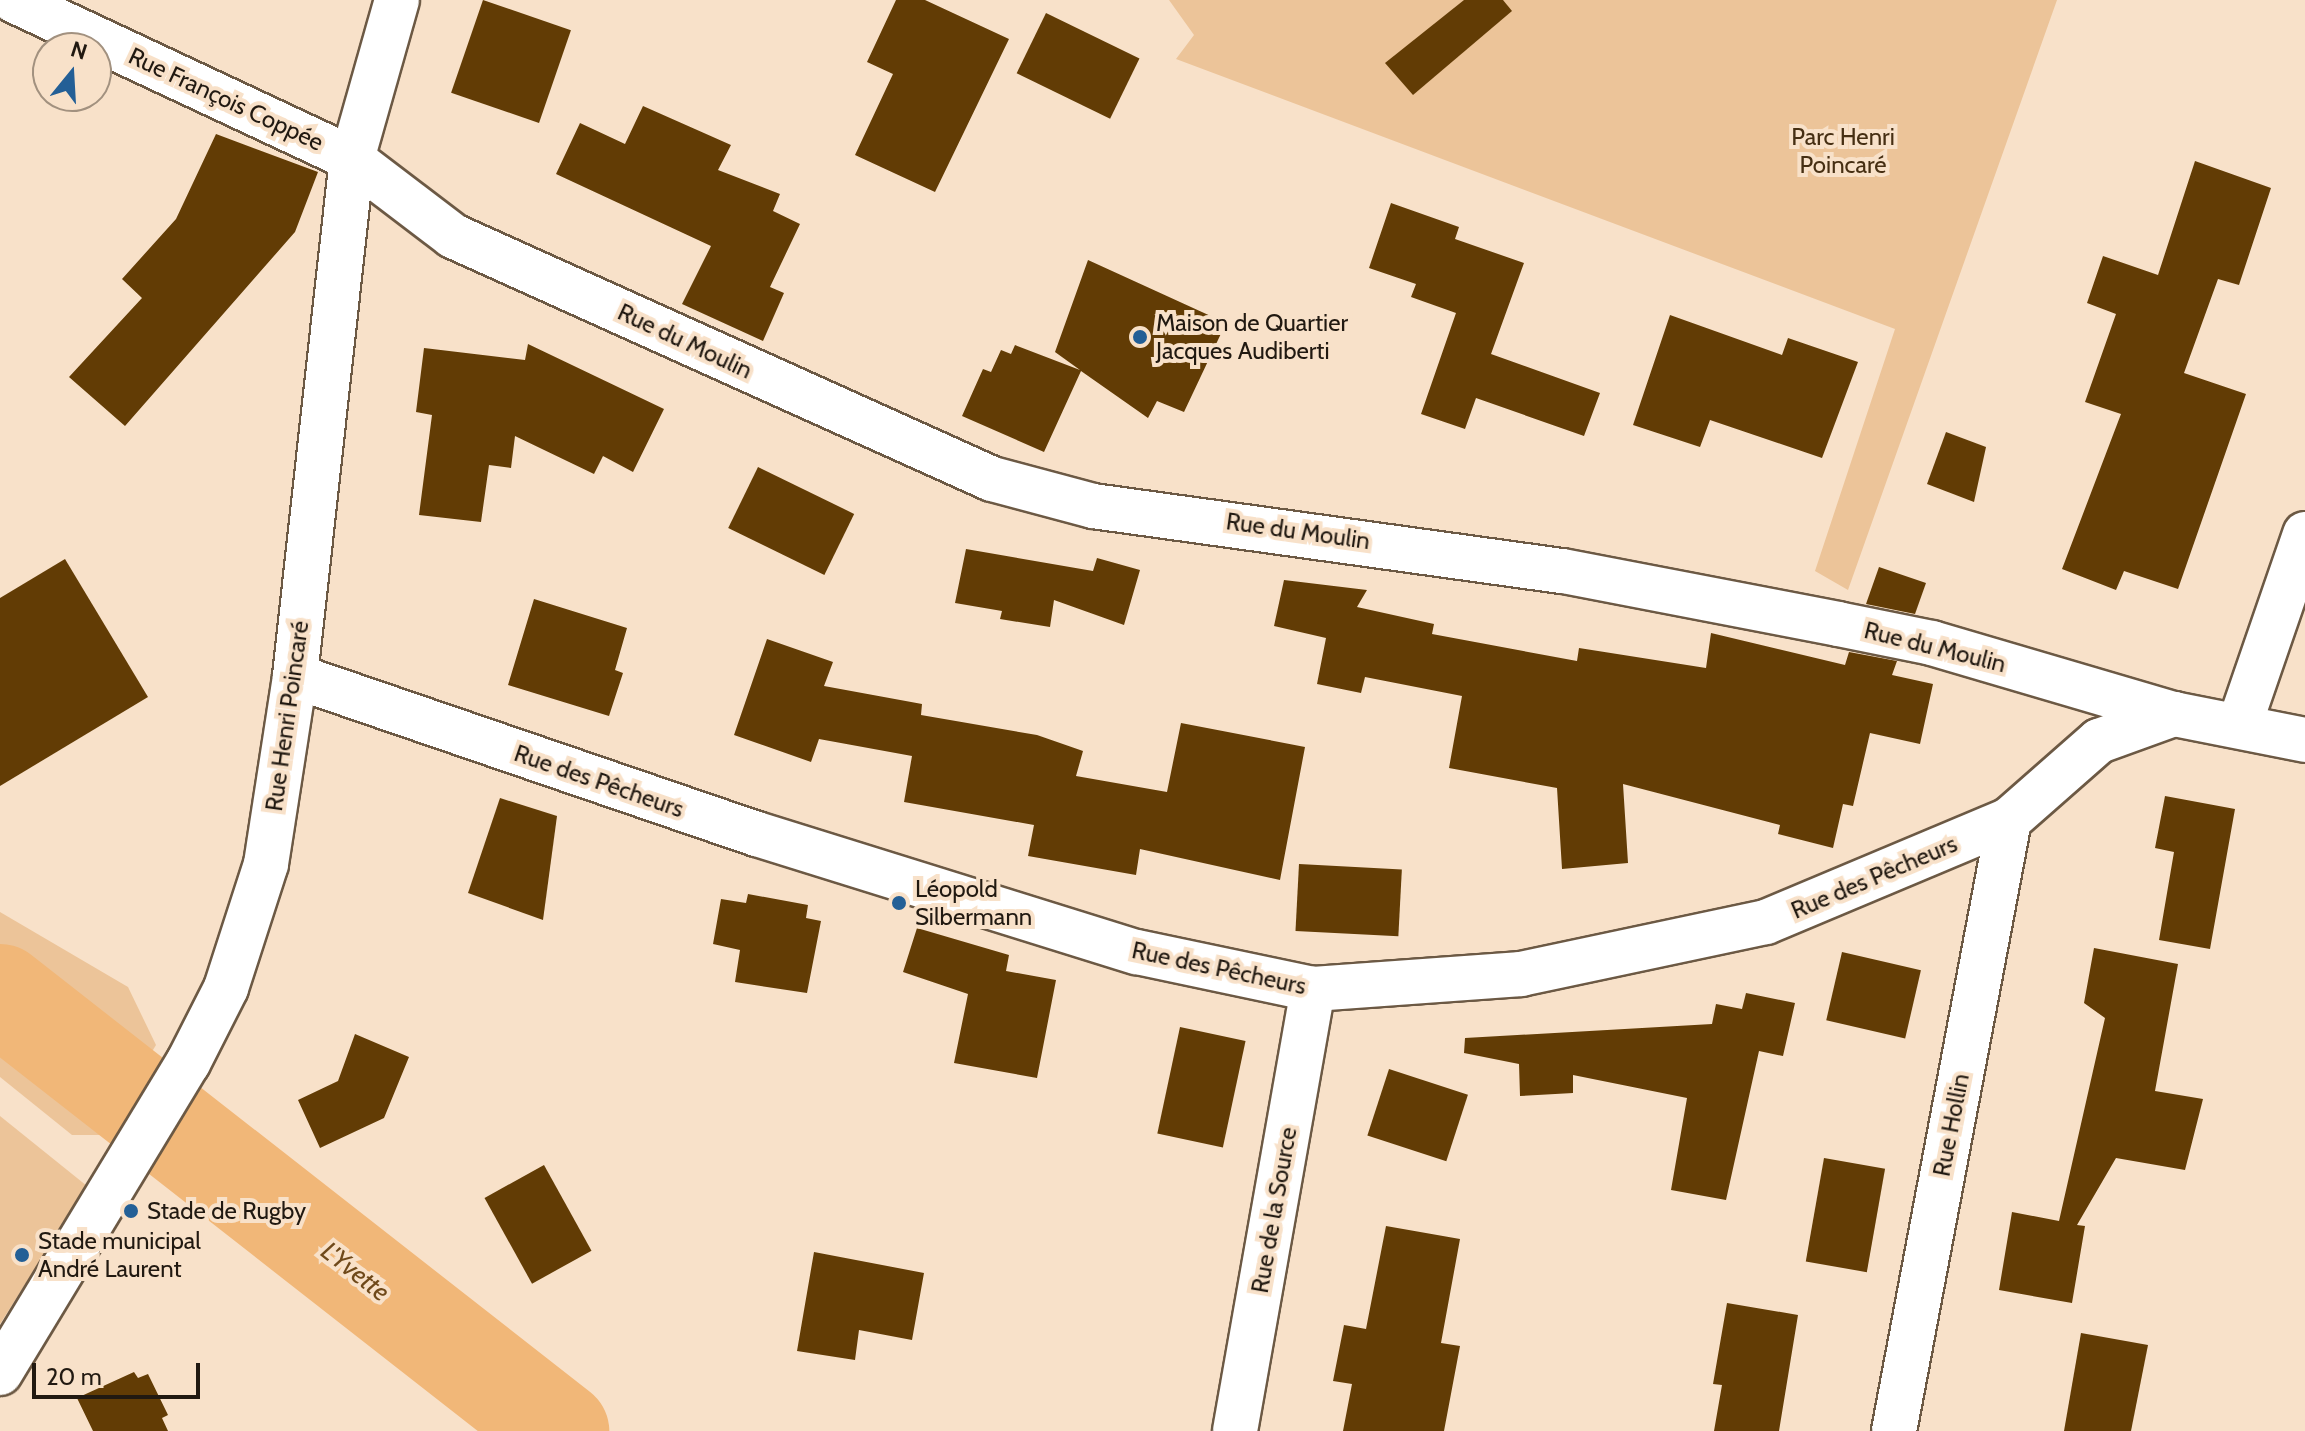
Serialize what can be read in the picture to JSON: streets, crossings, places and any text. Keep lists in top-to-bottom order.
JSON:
{
  "streets": {
    "street": [
      "Rue François Coppée",
      "Rue du Moulin",
      "Rue Henri Poincaré",
      "Rue des Pêcheurs",
      "Rue Hollin",
      "Rue de la Source"
    ]
  },
  "crossings": [
    ["Rue François Coppée", "Rue du Moulin"],
    ["Rue François Coppée", "Rue Henri Poincaré"],
    ["Rue du Moulin", "Rue Henri Poincaré"],
    ["Rue du Moulin", "Rue des Pêcheurs"],
    ["Rue Henri Poincaré", "Rue des Pêcheurs"],
    ["Rue des Pêcheurs", "Rue Hollin"],
    ["Rue des Pêcheurs", "Rue de la Source"]
  ],
  "water": ["L'Yvette"],
  "parks": ["Parc Henri Poincaré"],
  "places": [
    "Maison de Quartier Jacques Audiberti",
    "Léopold Silbermann",
    "Stade de Rugby",
    "Stade municipal André Laurent"
  ],
  "scale_bar": "20 m",
  "north": "top"
}
